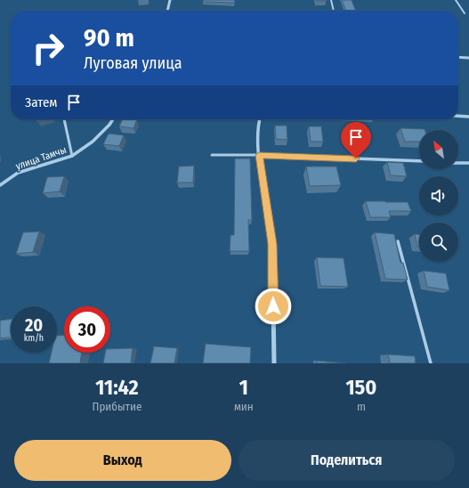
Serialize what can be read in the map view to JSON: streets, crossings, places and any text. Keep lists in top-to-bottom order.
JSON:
{
  "streets": {
    "street": ["улица Тамчы"]
  },
  "north": "top left",
  "page": {
    "turn": ["90 m", "Луговая улица"],
    "then": "Затем",
    "speed": "20 km/h",
    "limit": "30",
    "eta": [
      "11:42",
      "Прибытие",
      "1",
      "мин",
      "150",
      "m"
    ],
    "buttons": ["Выход", "Поделиться"]
  }
}
